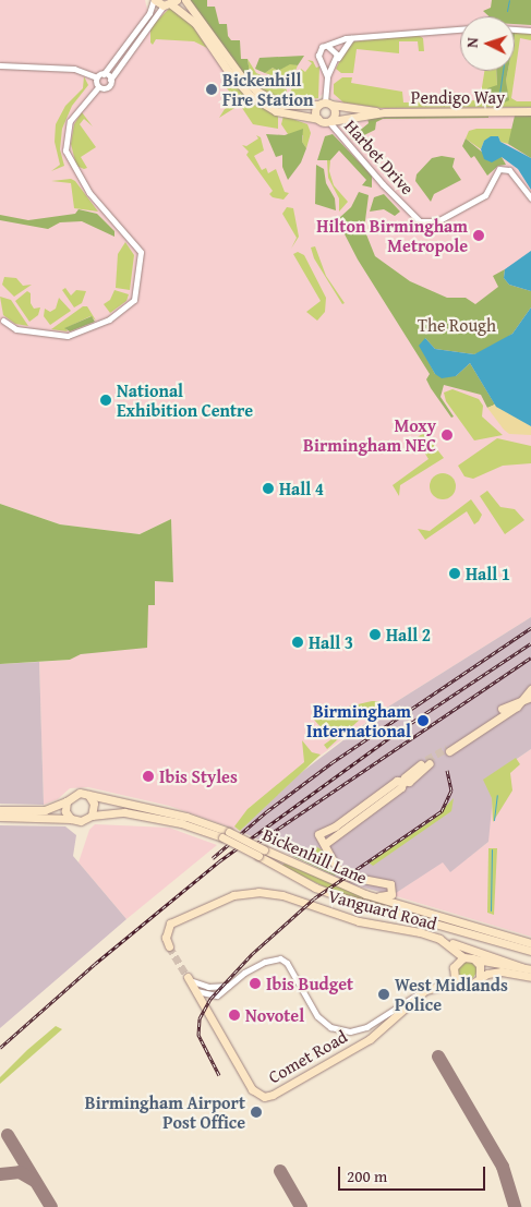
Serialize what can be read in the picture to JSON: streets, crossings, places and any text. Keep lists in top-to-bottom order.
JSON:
{
  "streets": {
    "street": [
      "Pendigo Way",
      "Harbet Drive",
      "Bickenhill Lane",
      "Vanguard Road",
      "Comet Road"
    ]
  },
  "crossings": [
    ["Pendigo Way", "Harbet Drive"]
  ],
  "parks": ["The Rough"],
  "places": [
    "Bickenhill Fire Station",
    "Hilton Birmingham Metropole",
    "National Exhibition Centre",
    "Moxy Birmingham NEC",
    "Hall 4",
    "Hall 1",
    "Hall 2",
    "Hall 3",
    "Birmingham International",
    "Ibis Styles",
    "Ibis Budget",
    "West Midlands Police",
    "Novotel",
    "Birmingham Airport Post Office"
  ],
  "scale_bar": "200 m",
  "north": "left"
}
